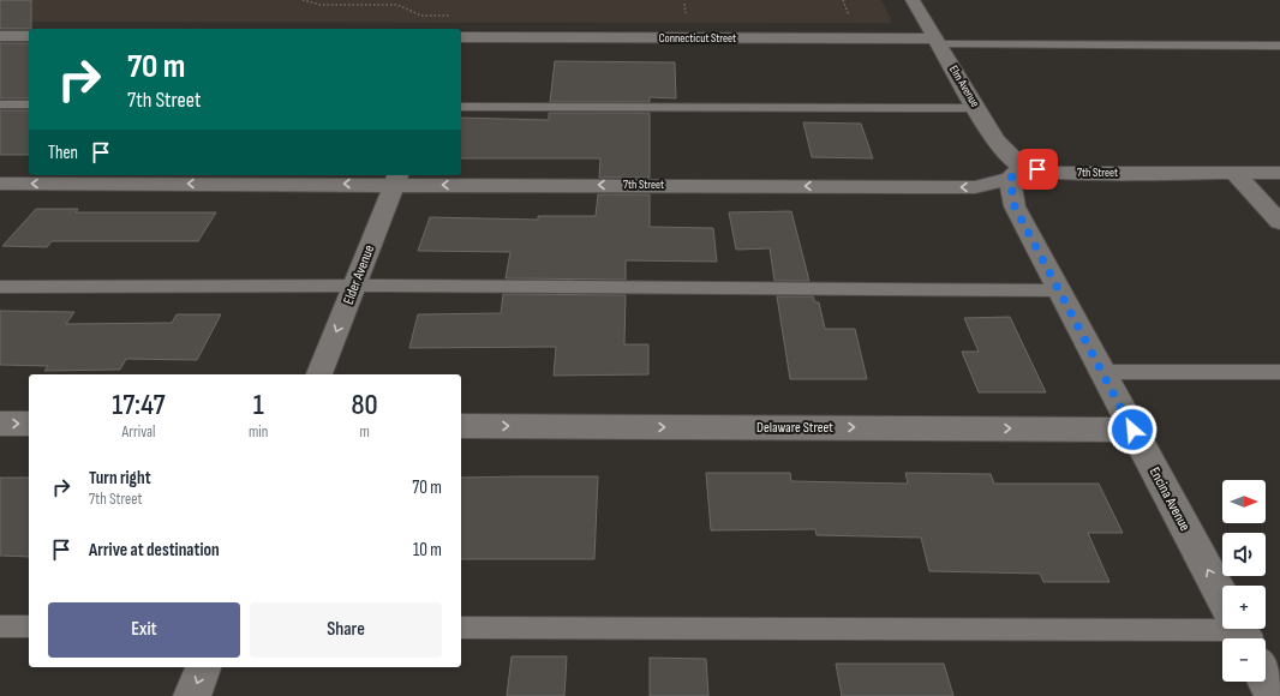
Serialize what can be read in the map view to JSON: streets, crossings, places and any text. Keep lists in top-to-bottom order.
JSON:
{
  "streets": {
    "street": [
      "Connecticut Street",
      "Elm Avenue",
      "7th Street",
      "Elder Avenue",
      "Delaware Street",
      "Encina Avenue"
    ]
  },
  "crossings": [
    ["Connecticut Street", "Elm Avenue"],
    ["Elm Avenue", "7th Street"],
    ["Elm Avenue", "Encina Avenue"],
    ["7th Street", "Elder Avenue"],
    ["7th Street", "Encina Avenue"],
    ["Delaware Street", "Encina Avenue"]
  ],
  "one_way": [
    "7th Street",
    "Elder Avenue",
    "Delaware Street",
    "Encina Avenue"
  ],
  "north": "right",
  "page": {
    "turn": ["70 m", "7th Street"],
    "then": "Then",
    "eta": [
      "17:47",
      "Arrival",
      "1",
      "min",
      "80",
      "m"
    ],
    "list": [
      {
        "name": "Turn right",
        "note": "7th Street",
        "value": "70 m"
      },
      {
        "name": "Arrive at destination",
        "value": "10 m"
      }
    ],
    "map_buttons": ["+", "−"],
    "buttons": ["Exit", "Share"]
  }
}
